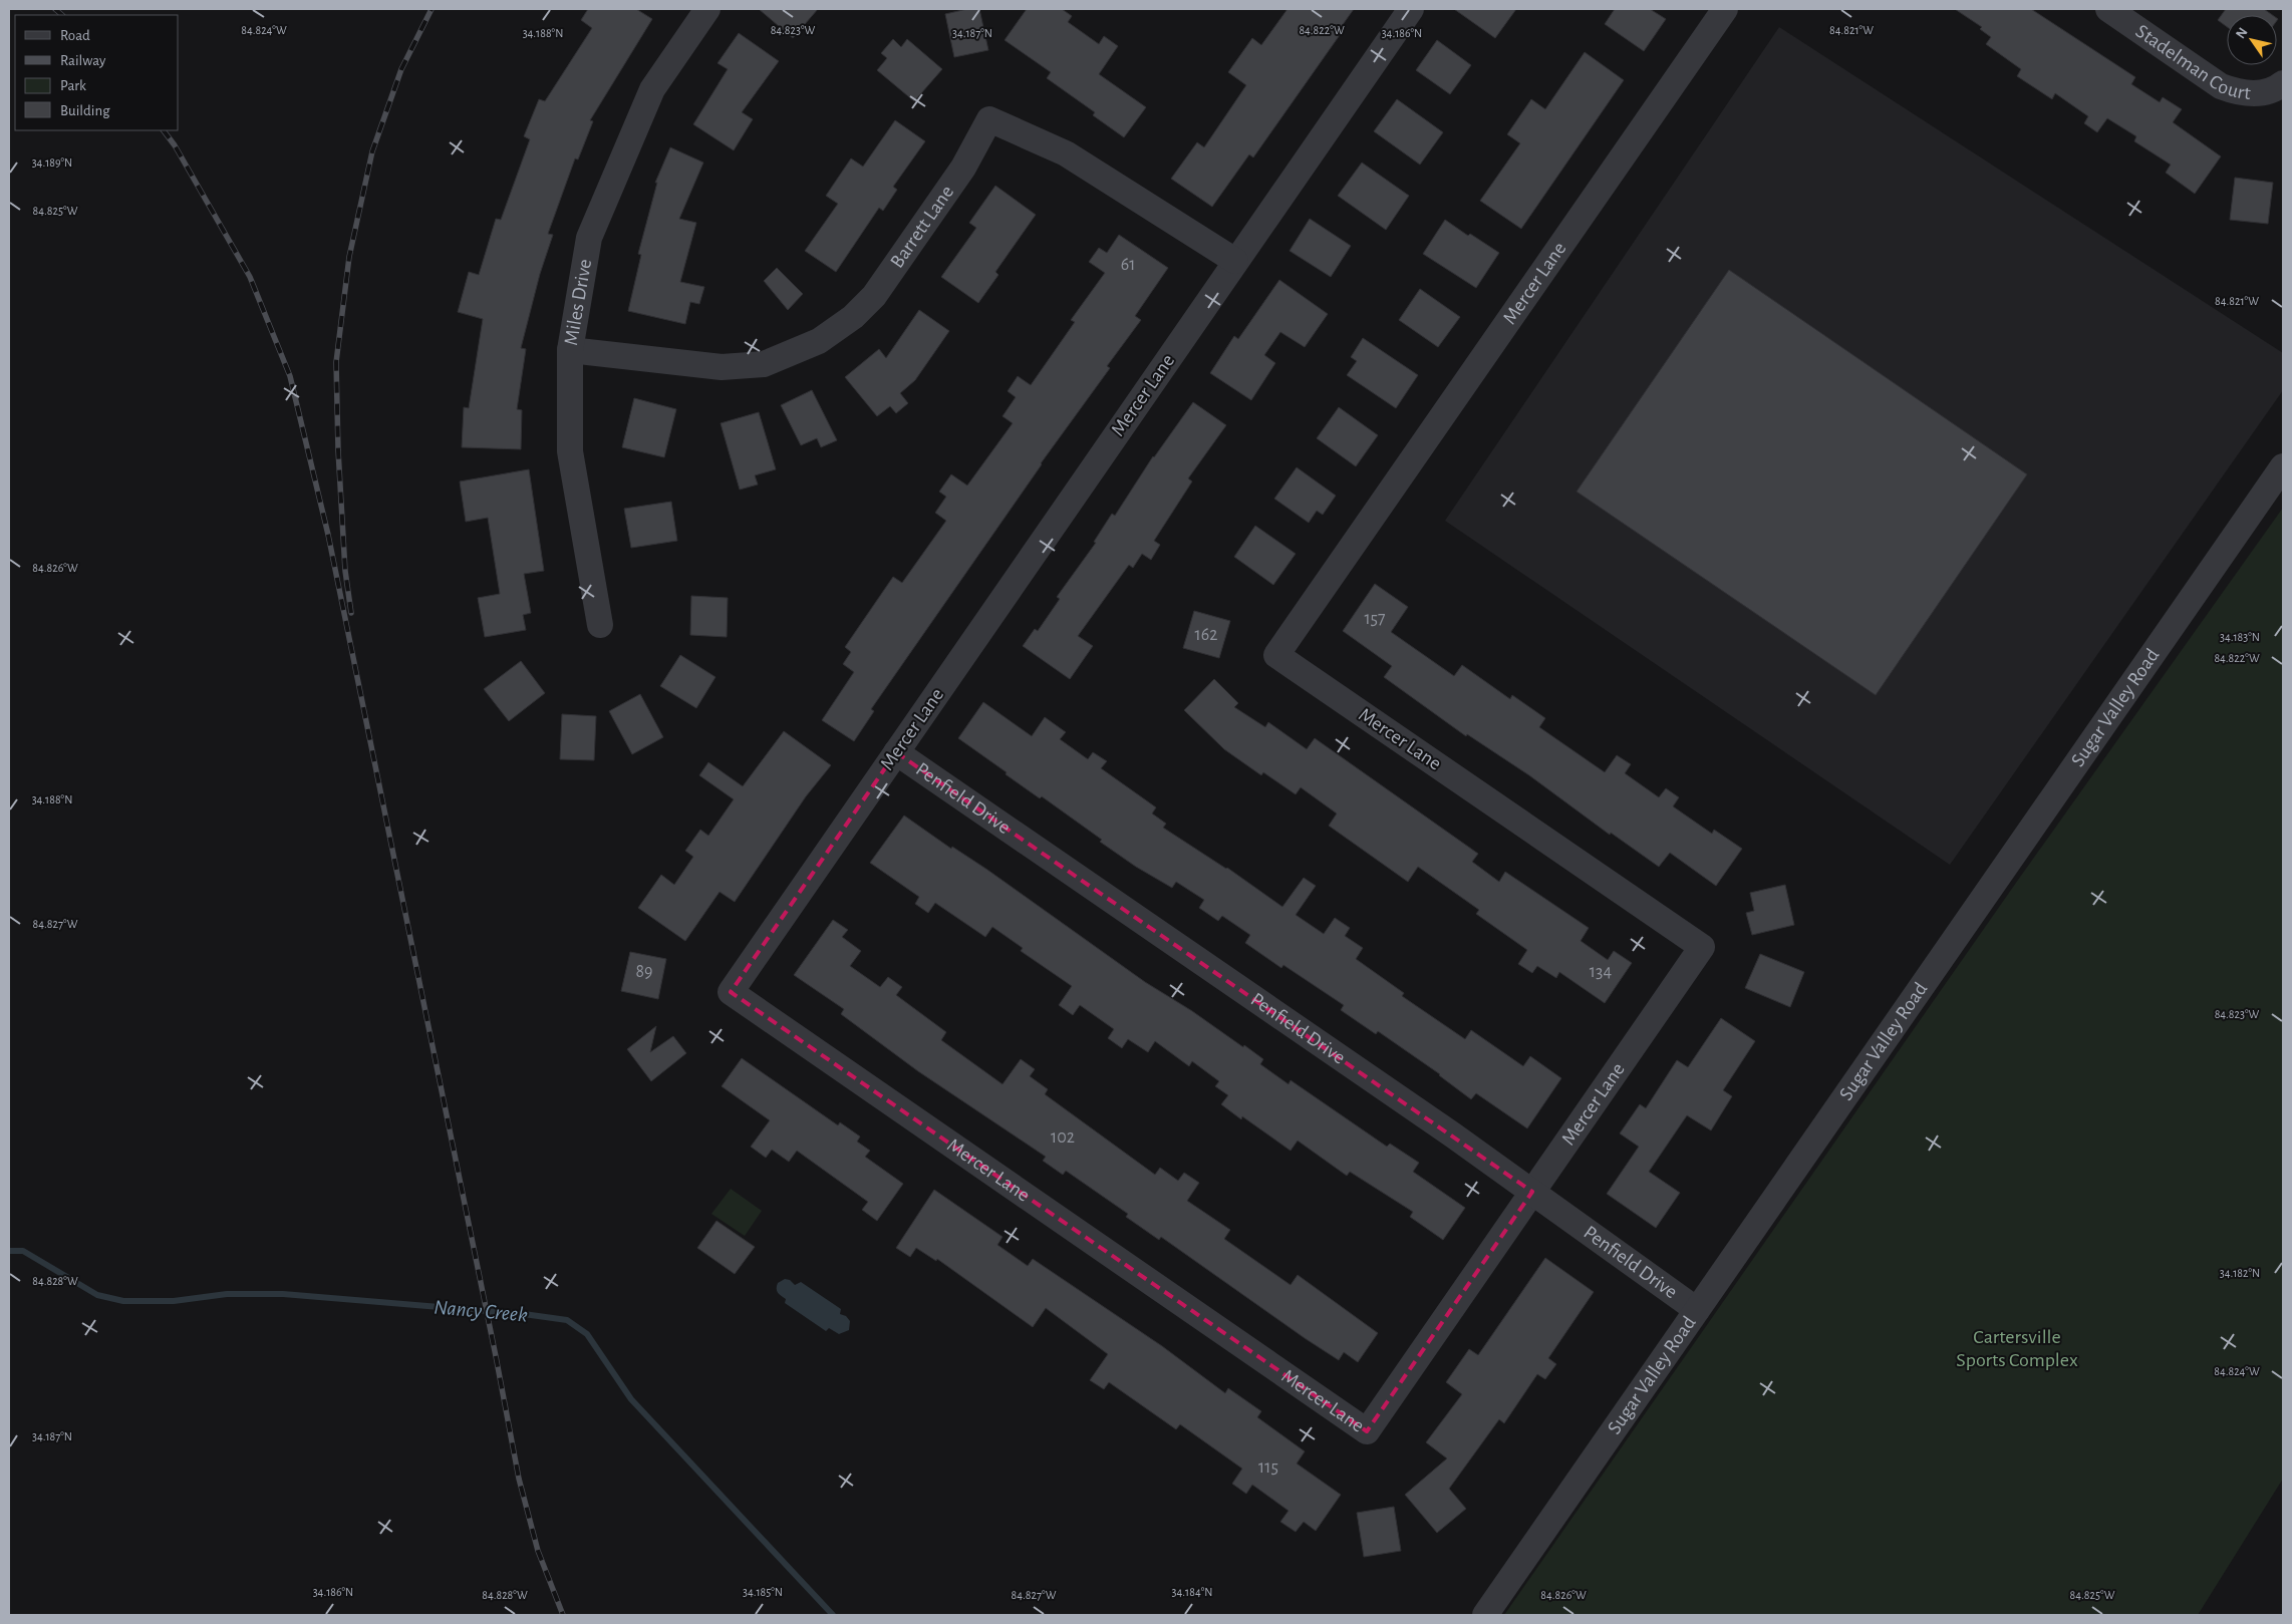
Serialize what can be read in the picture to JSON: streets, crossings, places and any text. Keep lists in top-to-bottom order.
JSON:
{
  "streets": {
    "street": [
      "Stadelman Court",
      "Barrett Lane",
      "Mercer Lane",
      "Miles Drive",
      "Sugar Valley Road",
      "Penfield Drive"
    ]
  },
  "crossings": [
    ["Barrett Lane", "Mercer Lane"],
    ["Barrett Lane", "Miles Drive"],
    ["Mercer Lane", "Penfield Drive"],
    ["Sugar Valley Road", "Penfield Drive"]
  ],
  "water": ["Nancy Creek"],
  "parks": ["Cartersville Sports Complex"],
  "house_numbers": [
    "61",
    "157",
    "162",
    "89",
    "134",
    "102",
    "115"
  ],
  "legend": [
    "Road",
    "Railway",
    "Park",
    "Building"
  ],
  "north": "top left",
  "coordinates": [
    "84.824°W",
    "84.823°W",
    "84.822°W",
    "84.821°W",
    "34.188°N",
    "34.187°N",
    "34.186°N",
    "34.189°N",
    "84.825°W",
    "84.826°W",
    "34.183°N",
    "84.827°W",
    "34.182°N",
    "84.828°W",
    "34.185°N",
    "34.184°N"
  ]
}
